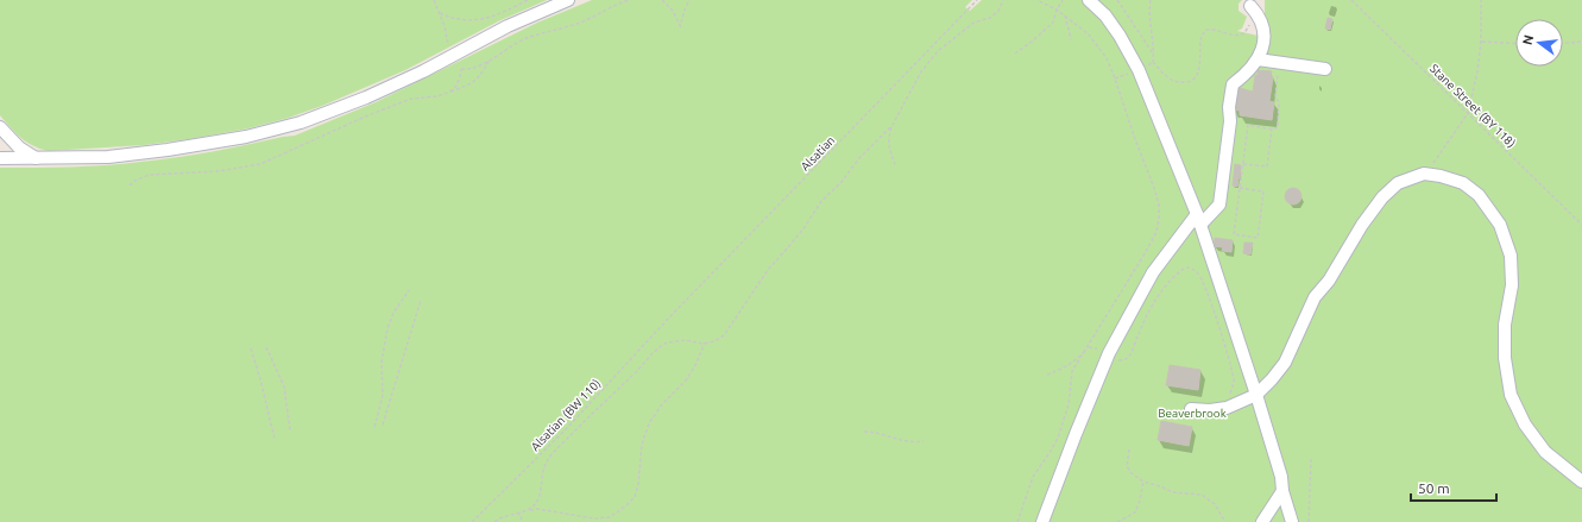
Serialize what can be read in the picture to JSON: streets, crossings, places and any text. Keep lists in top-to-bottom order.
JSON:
{
  "streets": {
    "path": ["Stane Street (BY 118)", "Alsatian", "Alsatian (BW 110)"]
  },
  "crossings": [
    ["Alsatian", "Alsatian (BW 110)"]
  ],
  "parks": ["Beaverbrook"],
  "scale_bar": "50 m",
  "north": "left"
}
